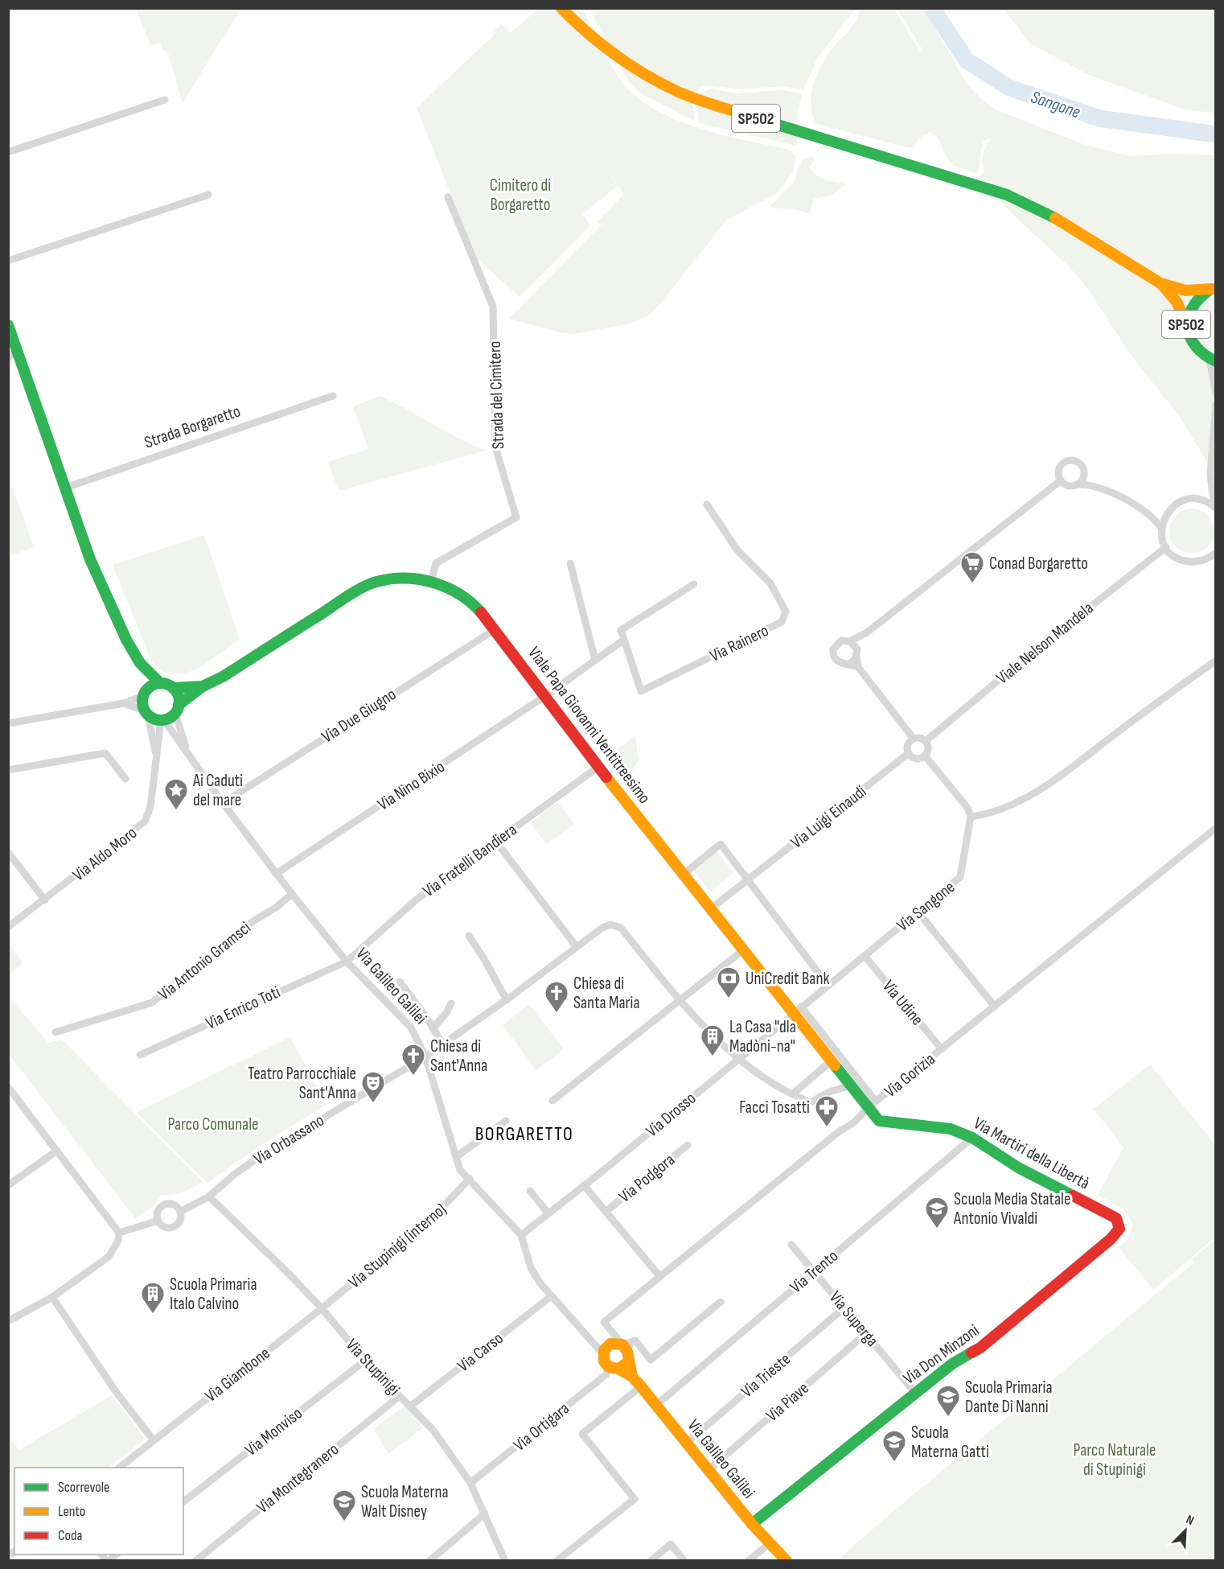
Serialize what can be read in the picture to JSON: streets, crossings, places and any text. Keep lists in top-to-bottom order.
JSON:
{
  "streets": {
    "street": [
      "SP502",
      "Strada del Cimitero",
      "Strada Borgaretto",
      "Via Rainero",
      "Viale Nelson Mandela",
      "Via Due Giugno",
      "Viale Papa Giovanni Ventitreesimo",
      "Via Nino Bixio",
      "Via Luigi Einaudi",
      "Via Aldo Moro",
      "Via Fratelli Bandiera",
      "Via Sangone",
      "Via Antonio Gramsci",
      "Via Galileo Galilei",
      "Via Udine",
      "Via Enrico Toti",
      "Via Gorizia",
      "Via Drosso",
      "Via Orbassano",
      "Via Martiri della Libertà",
      "Via Podgora",
      "Via Stupinigi (interno)",
      "Via Trento",
      "Via Superga",
      "Via Carso",
      "Via Don Minzoni",
      "Via Stupinigi",
      "Via Giambone",
      "Via Trieste",
      "Via Piave",
      "Via Ortigara",
      "Via Monviso",
      "Via Montegranero"
    ]
  },
  "crossings": [
    ["Strada del Cimitero", "Viale Papa Giovanni Ventitreesimo"],
    ["Viale Nelson Mandela", "Via Luigi Einaudi"],
    ["Via Due Giugno", "Viale Papa Giovanni Ventitreesimo"],
    ["Via Due Giugno", "Via Galileo Galilei"],
    ["Viale Papa Giovanni Ventitreesimo", "Via Nino Bixio"],
    ["Viale Papa Giovanni Ventitreesimo", "Via Luigi Einaudi"],
    ["Viale Papa Giovanni Ventitreesimo", "Via Aldo Moro"],
    ["Viale Papa Giovanni Ventitreesimo", "Via Fratelli Bandiera"],
    ["Viale Papa Giovanni Ventitreesimo", "Via Sangone"],
    ["Viale Papa Giovanni Ventitreesimo", "Via Galileo Galilei"],
    ["Viale Papa Giovanni Ventitreesimo", "Via Gorizia"],
    ["Viale Papa Giovanni Ventitreesimo", "Via Drosso"],
    ["Viale Papa Giovanni Ventitreesimo", "Via Martiri della Libertà"],
    ["Via Nino Bixio", "Via Galileo Galilei"],
    ["Via Aldo Moro", "Via Galileo Galilei"],
    ["Via Fratelli Bandiera", "Via Galileo Galilei"],
    ["Via Fratelli Bandiera", "Via Enrico Toti"],
    ["Via Sangone", "Via Udine"],
    ["Via Sangone", "Via Drosso"],
    ["Via Antonio Gramsci", "Via Galileo Galilei"],
    ["Via Galileo Galilei", "Via Enrico Toti"],
    ["Via Galileo Galilei", "Via Gorizia"],
    ["Via Galileo Galilei", "Via Drosso"],
    ["Via Galileo Galilei", "Via Orbassano"],
    ["Via Galileo Galilei", "Via Stupinigi (interno)"],
    ["Via Galileo Galilei", "Via Trento"],
    ["Via Galileo Galilei", "Via Carso"],
    ["Via Galileo Galilei", "Via Don Minzoni"],
    ["Via Galileo Galilei", "Via Trieste"],
    ["Via Galileo Galilei", "Via Piave"],
    ["Via Galileo Galilei", "Via Ortigara"],
    ["Via Udine", "Via Gorizia"],
    ["Via Gorizia", "Via Martiri della Libertà"],
    ["Via Gorizia", "Via Podgora"],
    ["Via Drosso", "Via Podgora"],
    ["Via Orbassano", "Via Stupinigi"],
    ["Via Martiri della Libertà", "Via Trento"],
    ["Via Martiri della Libertà", "Via Don Minzoni"],
    ["Via Stupinigi (interno)", "Via Stupinigi"],
    ["Via Stupinigi (interno)", "Via Giambone"],
    ["Via Trento", "Via Superga"],
    ["Via Superga", "Via Don Minzoni"],
    ["Via Superga", "Via Trieste"],
    ["Via Superga", "Via Piave"],
    ["Via Carso", "Via Stupinigi"],
    ["Via Stupinigi", "Via Giambone"],
    ["Via Stupinigi", "Via Ortigara"],
    ["Via Stupinigi", "Via Monviso"],
    ["Via Stupinigi", "Via Montegranero"]
  ],
  "districts": ["BORGARETTO"],
  "water": ["Sangone"],
  "parks": ["Cimitero di Borgaretto", "Parco Comunale", "Parco Naturale di Stupinigi"],
  "places": {
    "supermarket": ["Conad Borgaretto"],
    "place": ["Ai Caduti del mare"],
    "bank": ["UniCredit Bank"],
    "church": ["Chiesa di Santa Maria", "Chiesa di Sant'Anna"],
    "building": ["La Casa \"dla Madòni-na\"", "Scuola Primaria Italo Calvino"],
    "theatre": ["Teatro Parrocchiale Sant'Anna"],
    "pharmacy": ["Facci Tosatti"],
    "school or university": [
      "Scuola Media Statale Antonio Vivaldi",
      "Scuola Primaria Dante Di Nanni",
      "Scuola Materna Gatti",
      "Scuola Materna Walt Disney"
    ]
  },
  "legend": ["Scorrevole", "Lento", "Coda"],
  "north": "top right"
}
